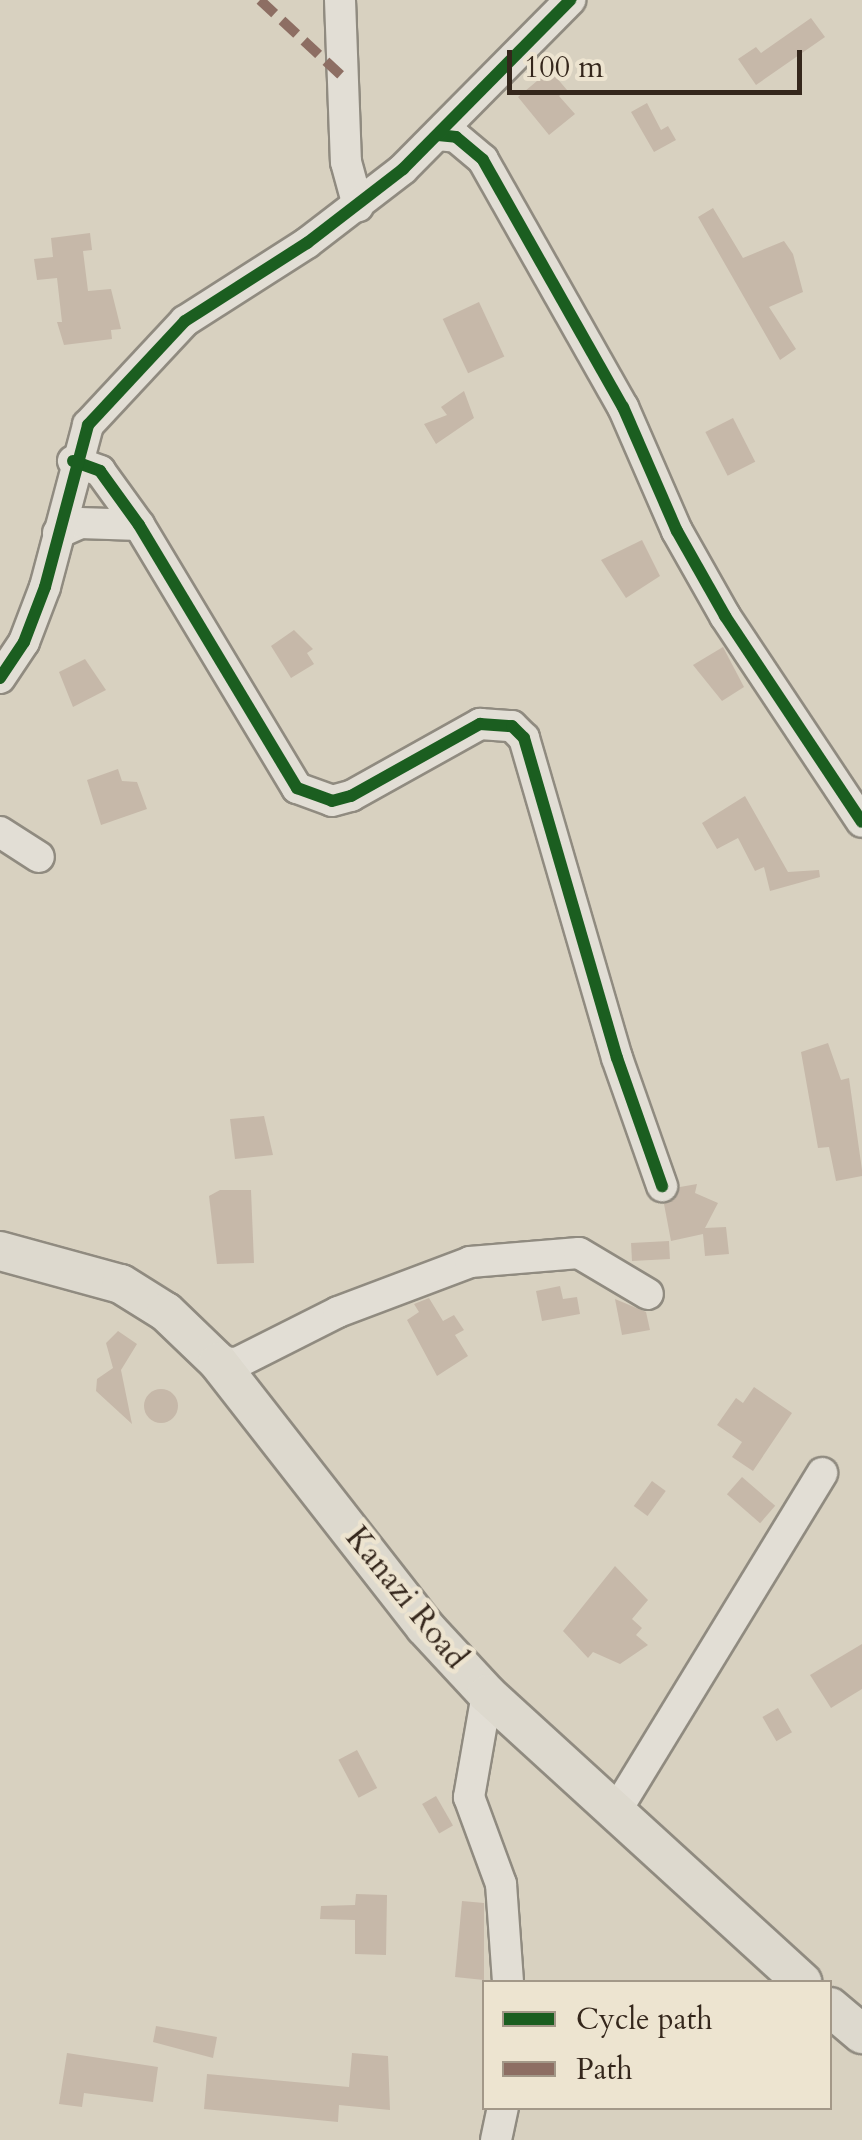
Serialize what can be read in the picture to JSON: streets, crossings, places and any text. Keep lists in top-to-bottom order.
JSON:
{
  "streets": {
    "main road": ["Kanazi Road"]
  },
  "legend": ["Cycle path", "Path"],
  "scale_bar": "100 m"
}
